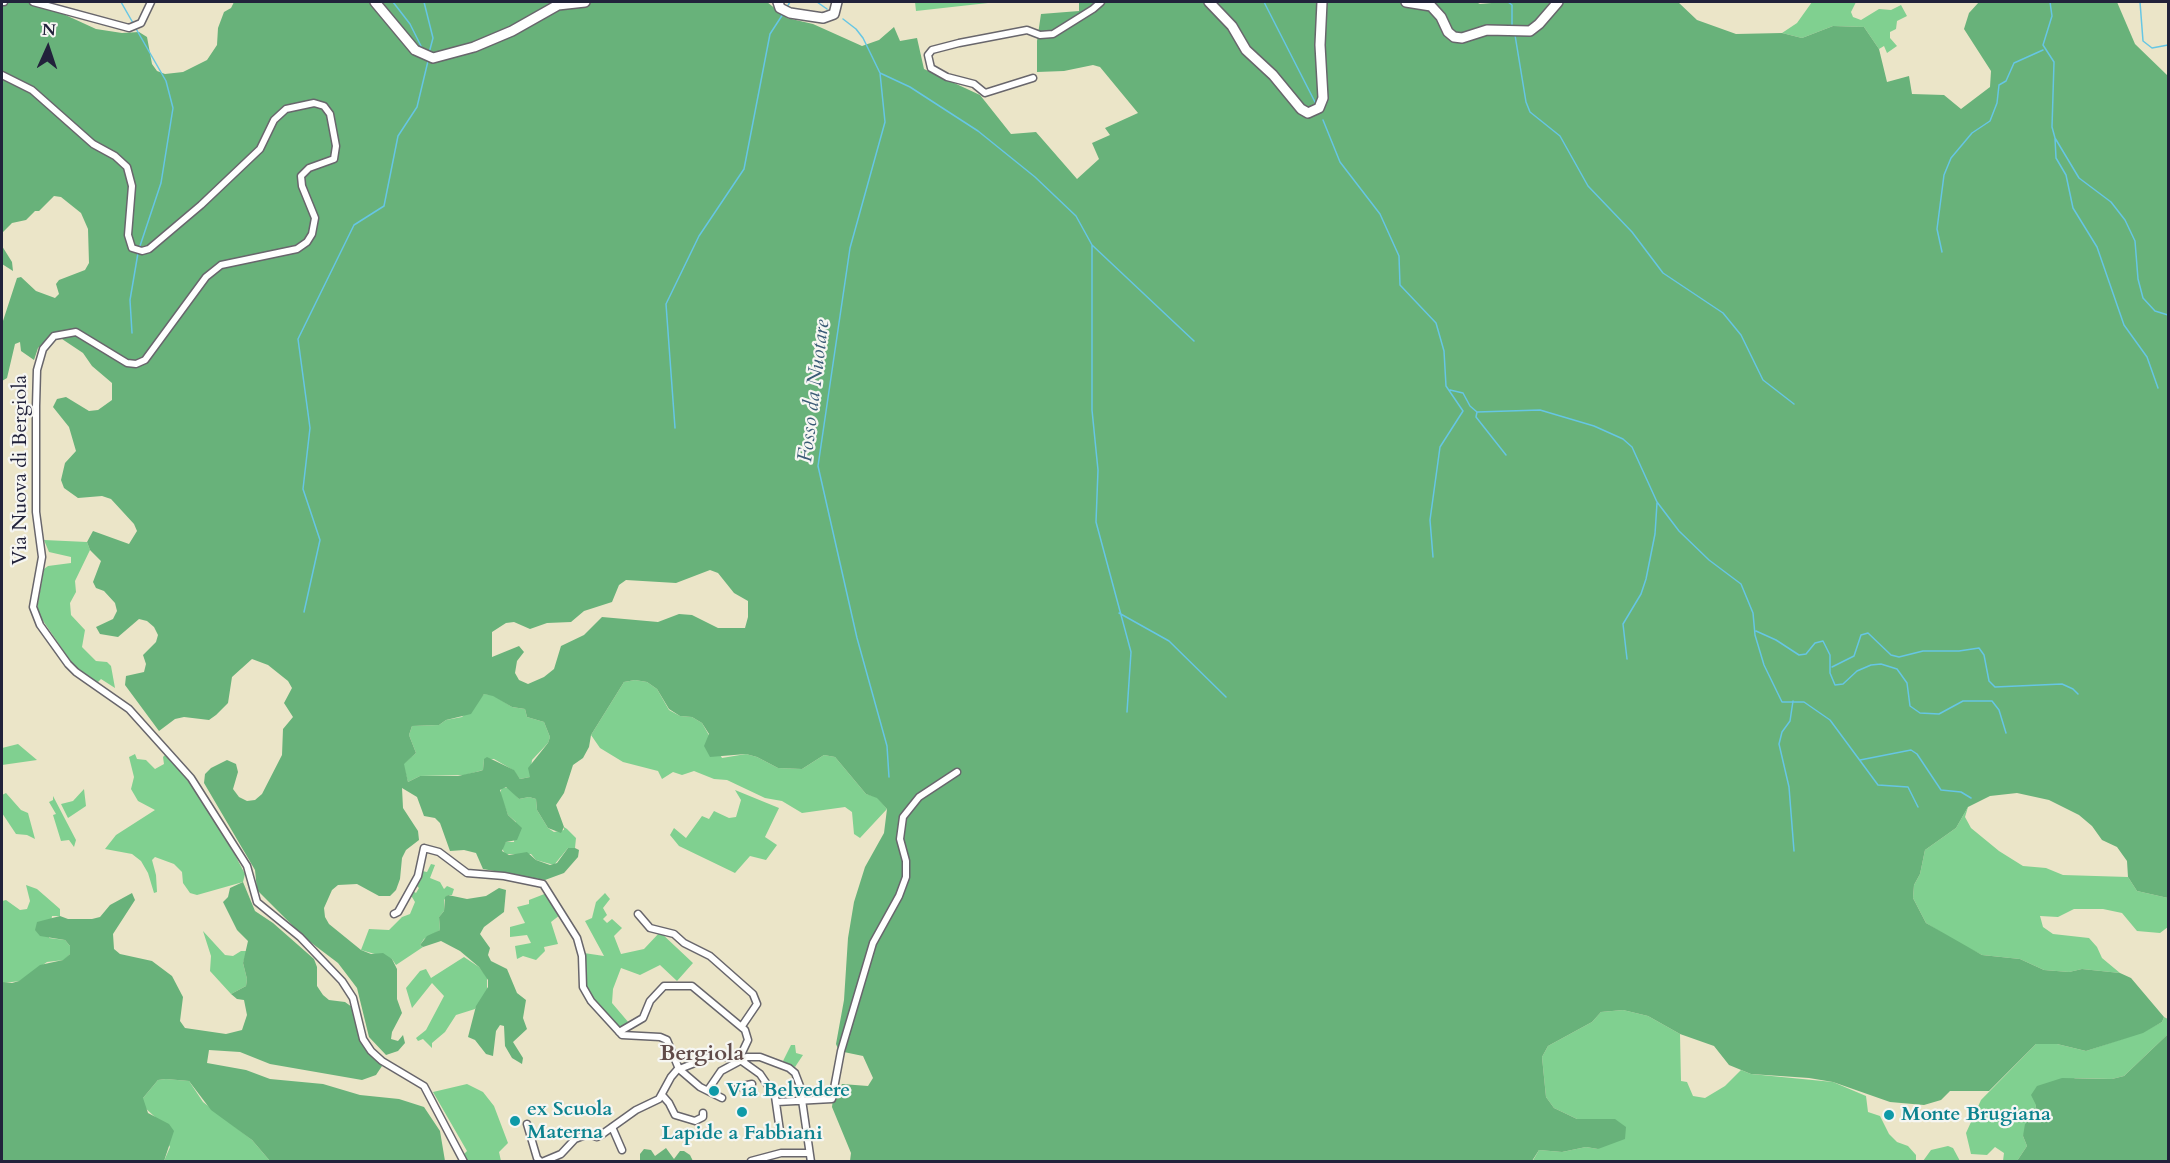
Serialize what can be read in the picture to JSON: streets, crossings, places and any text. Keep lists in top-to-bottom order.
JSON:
{
  "streets": {
    "street": ["Via Nuova di Bergiola"]
  },
  "districts": ["Bergiola"],
  "water": ["Fosso da Nuotare"],
  "places": [
    "Via Belvedere",
    "Lapide a Fabbiani",
    "Monte Brugiana",
    "ex Scuola Materna"
  ],
  "north": "top"
}
